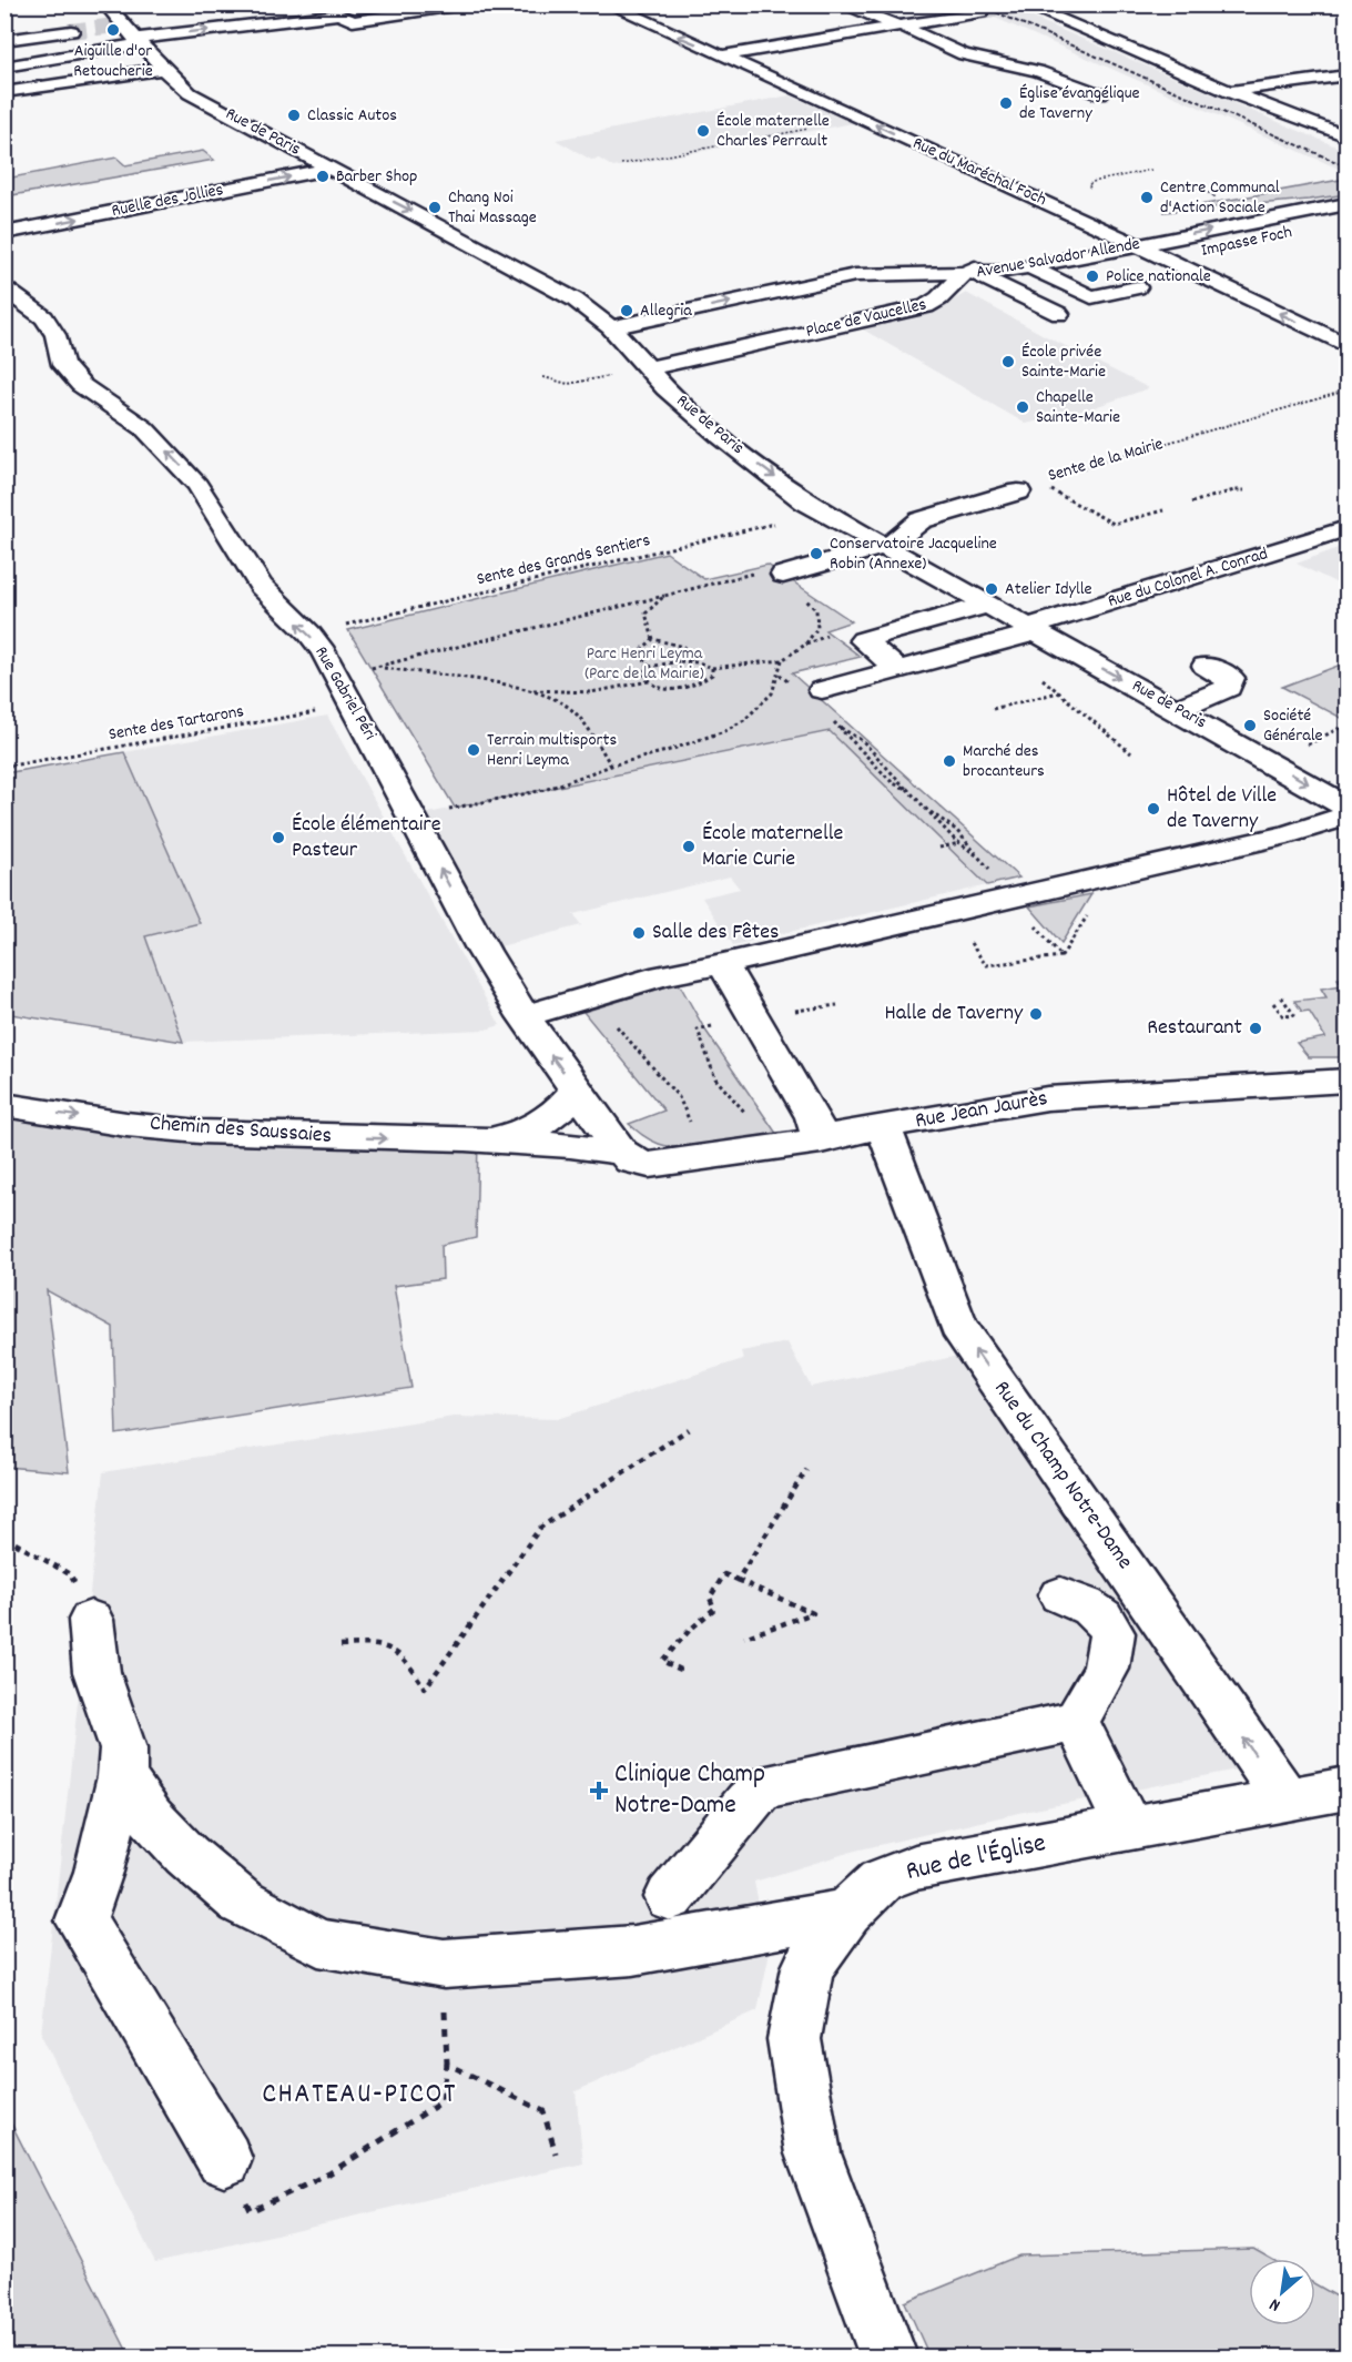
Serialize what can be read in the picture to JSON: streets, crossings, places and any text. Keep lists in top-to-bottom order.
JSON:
{
  "streets": {
    "street": [
      "Rue de Paris",
      "Rue du Maréchal Foch",
      "Ruelle des Jollies",
      "Impasse Foch",
      "Avenue Salvador Allende",
      "Place de Vaucelles",
      "Rue du Colonel A. Conrad",
      "Rue Gabriel Péri",
      "Rue Jean Jaurès",
      "Chemin des Saussaies",
      "Rue du Champ Notre-Dame",
      "Rue de l'Église"
    ],
    "path": ["Sente de la Mairie", "Sente des Grands Sentiers", "Sente des Tartarons"]
  },
  "crossings": [
    ["Rue de Paris", "Ruelle des Jollies"],
    ["Rue de Paris", "Place de Vaucelles"],
    ["Rue de Paris", "Sente des Grands Sentiers"],
    ["Rue de Paris", "Rue du Colonel A. Conrad"],
    ["Rue du Maréchal Foch", "Impasse Foch"],
    ["Rue du Maréchal Foch", "Avenue Salvador Allende"],
    ["Impasse Foch", "Avenue Salvador Allende"],
    ["Avenue Salvador Allende", "Place de Vaucelles"],
    ["Sente des Grands Sentiers", "Rue Gabriel Péri"],
    ["Rue Gabriel Péri", "Sente des Tartarons"],
    ["Rue Gabriel Péri", "Rue Jean Jaurès"],
    ["Rue Gabriel Péri", "Chemin des Saussaies"],
    ["Rue Jean Jaurès", "Chemin des Saussaies"],
    ["Rue Jean Jaurès", "Rue du Champ Notre-Dame"],
    ["Rue du Champ Notre-Dame", "Rue de l'Église"]
  ],
  "one_way": [
    "Rue de Paris",
    "Rue Gabriel Péri",
    "Chemin des Saussaies",
    "Rue du Champ Notre-Dame"
  ],
  "districts": ["CHATEAU-PICOT"],
  "parks": ["Parc Henri Leyma (Parc de la Mairie)"],
  "places": {
    "other": [
      "Aiguille d'or Retoucherie",
      "Église évangélique de Taverny",
      "Classic Autos",
      "École maternelle Charles Perrault",
      "Barber Shop",
      "Centre Communal d'Action Sociale",
      "Chang Noi Thai Massage",
      "Police nationale",
      "Allegria",
      "École privée Sainte-Marie",
      "Chapelle Sainte-Marie",
      "Conservatoire Jacqueline Robin (Annexe)",
      "Atelier Idylle",
      "Société Générale",
      "Terrain multisports Henri Leyma",
      "Marché des brocanteurs",
      "Hôtel de Ville de Taverny",
      "École élémentaire Pasteur",
      "École maternelle Marie Curie",
      "Salle des Fêtes",
      "Halle de Taverny",
      "Restaurant"
    ],
    "health": ["Clinique Champ Notre-Dame"]
  },
  "north": "bottom left"
}
